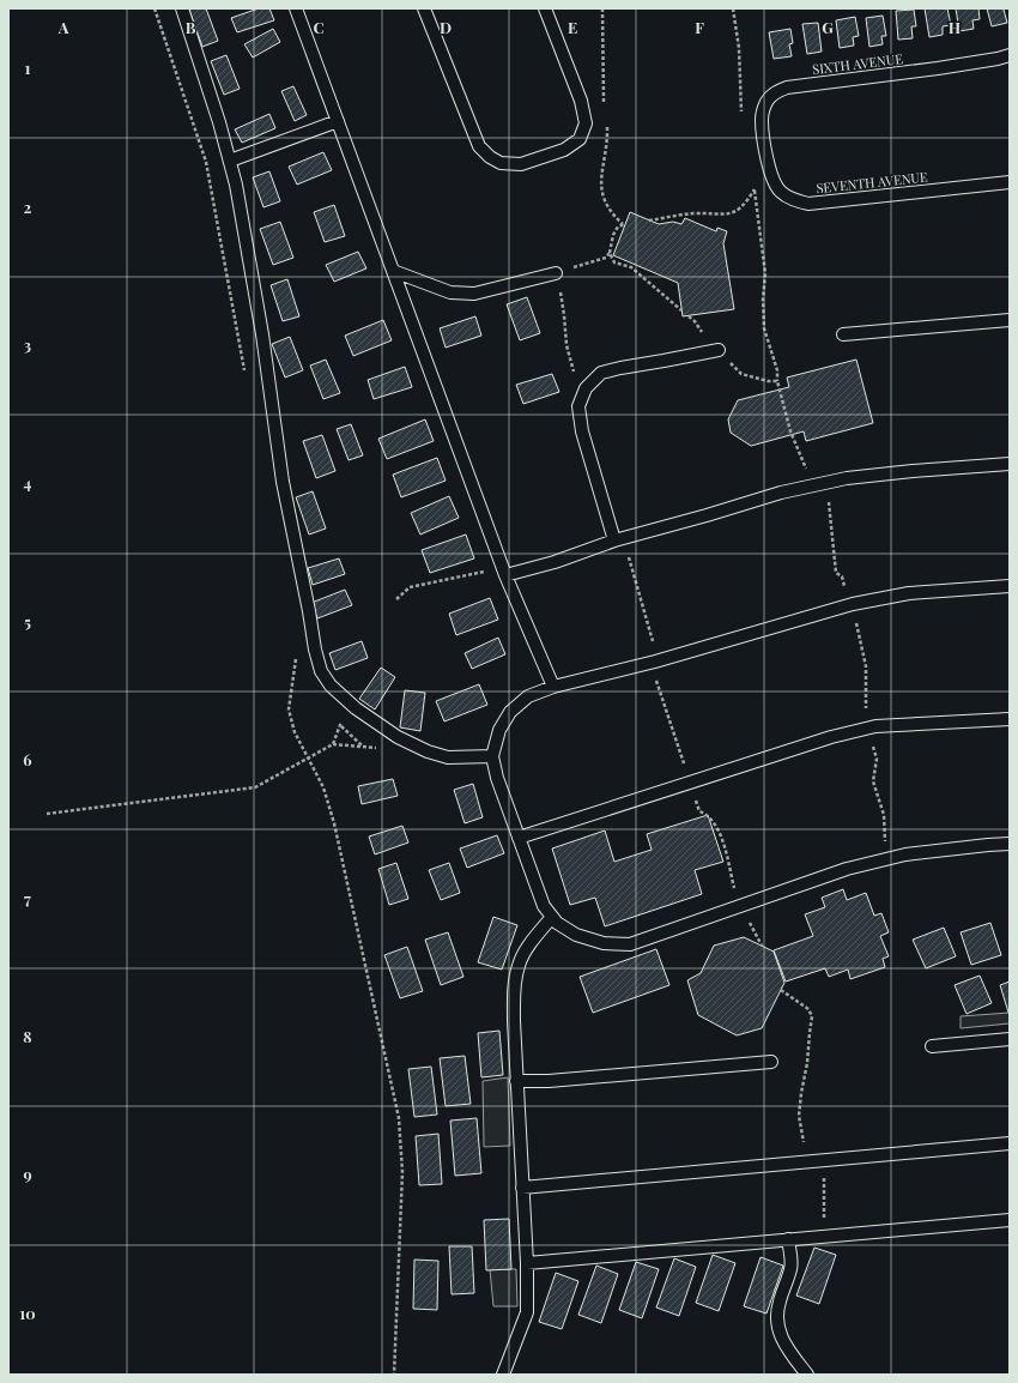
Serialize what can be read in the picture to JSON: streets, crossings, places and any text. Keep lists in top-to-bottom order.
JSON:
{
  "streets": {
    "lane": ["SIXTH AVENUE", "SEVENTH AVENUE"]
  },
  "crossings": [
    ["SIXTH AVENUE", "SEVENTH AVENUE"]
  ],
  "grid": {
    "columns": [
      "A",
      "B",
      "C",
      "D",
      "E",
      "F",
      "G",
      "H"
    ],
    "rows": [
      "1",
      "2",
      "3",
      "4",
      "5",
      "6",
      "7",
      "8",
      "9",
      "10"
    ]
  }
}
